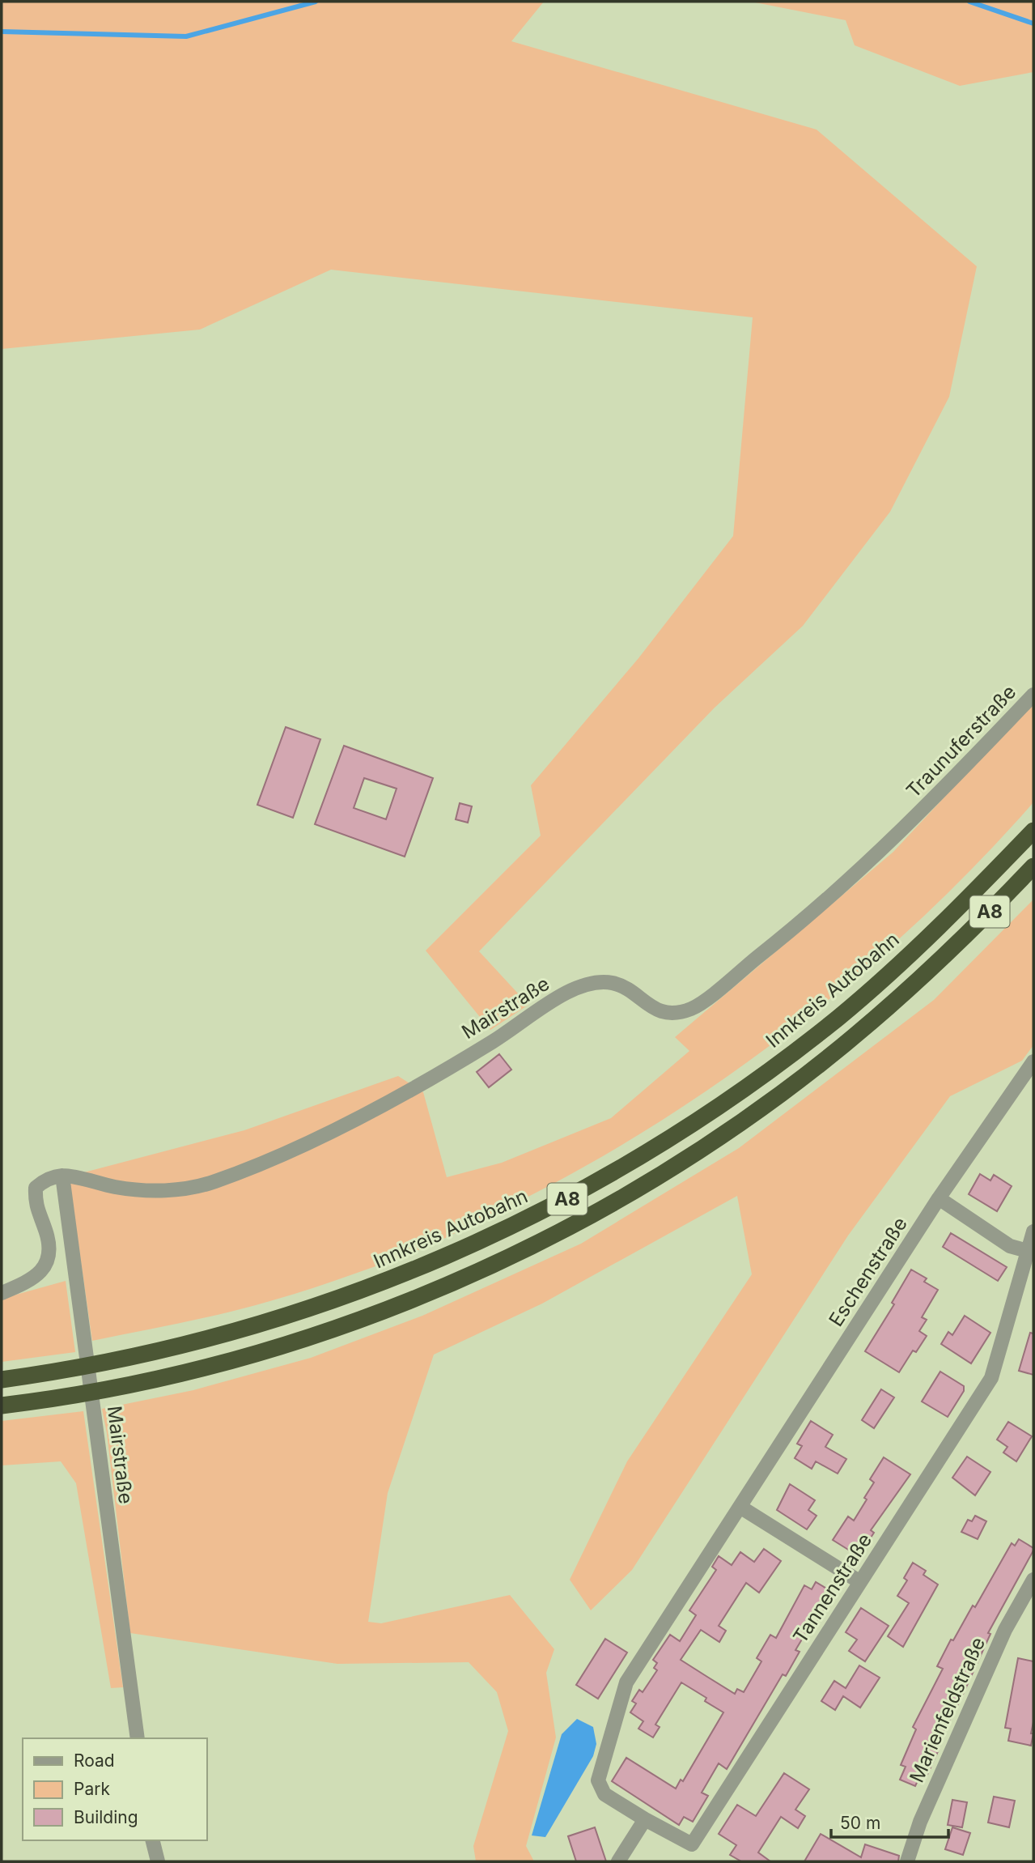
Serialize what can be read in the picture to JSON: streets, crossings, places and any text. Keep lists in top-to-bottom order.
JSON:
{
  "streets": {
    "highway": ["A8", "Innkreis Autobahn"],
    "street": [
      "Traunuferstraße",
      "Mairstraße",
      "Eschenstraße",
      "Tannenstraße",
      "Marienfeldstraße"
    ]
  },
  "crossings": [
    ["Traunuferstraße", "Mairstraße"],
    ["Eschenstraße", "Tannenstraße"]
  ],
  "legend": ["Road", "Park", "Building"],
  "scale_bar": "50 m"
}
